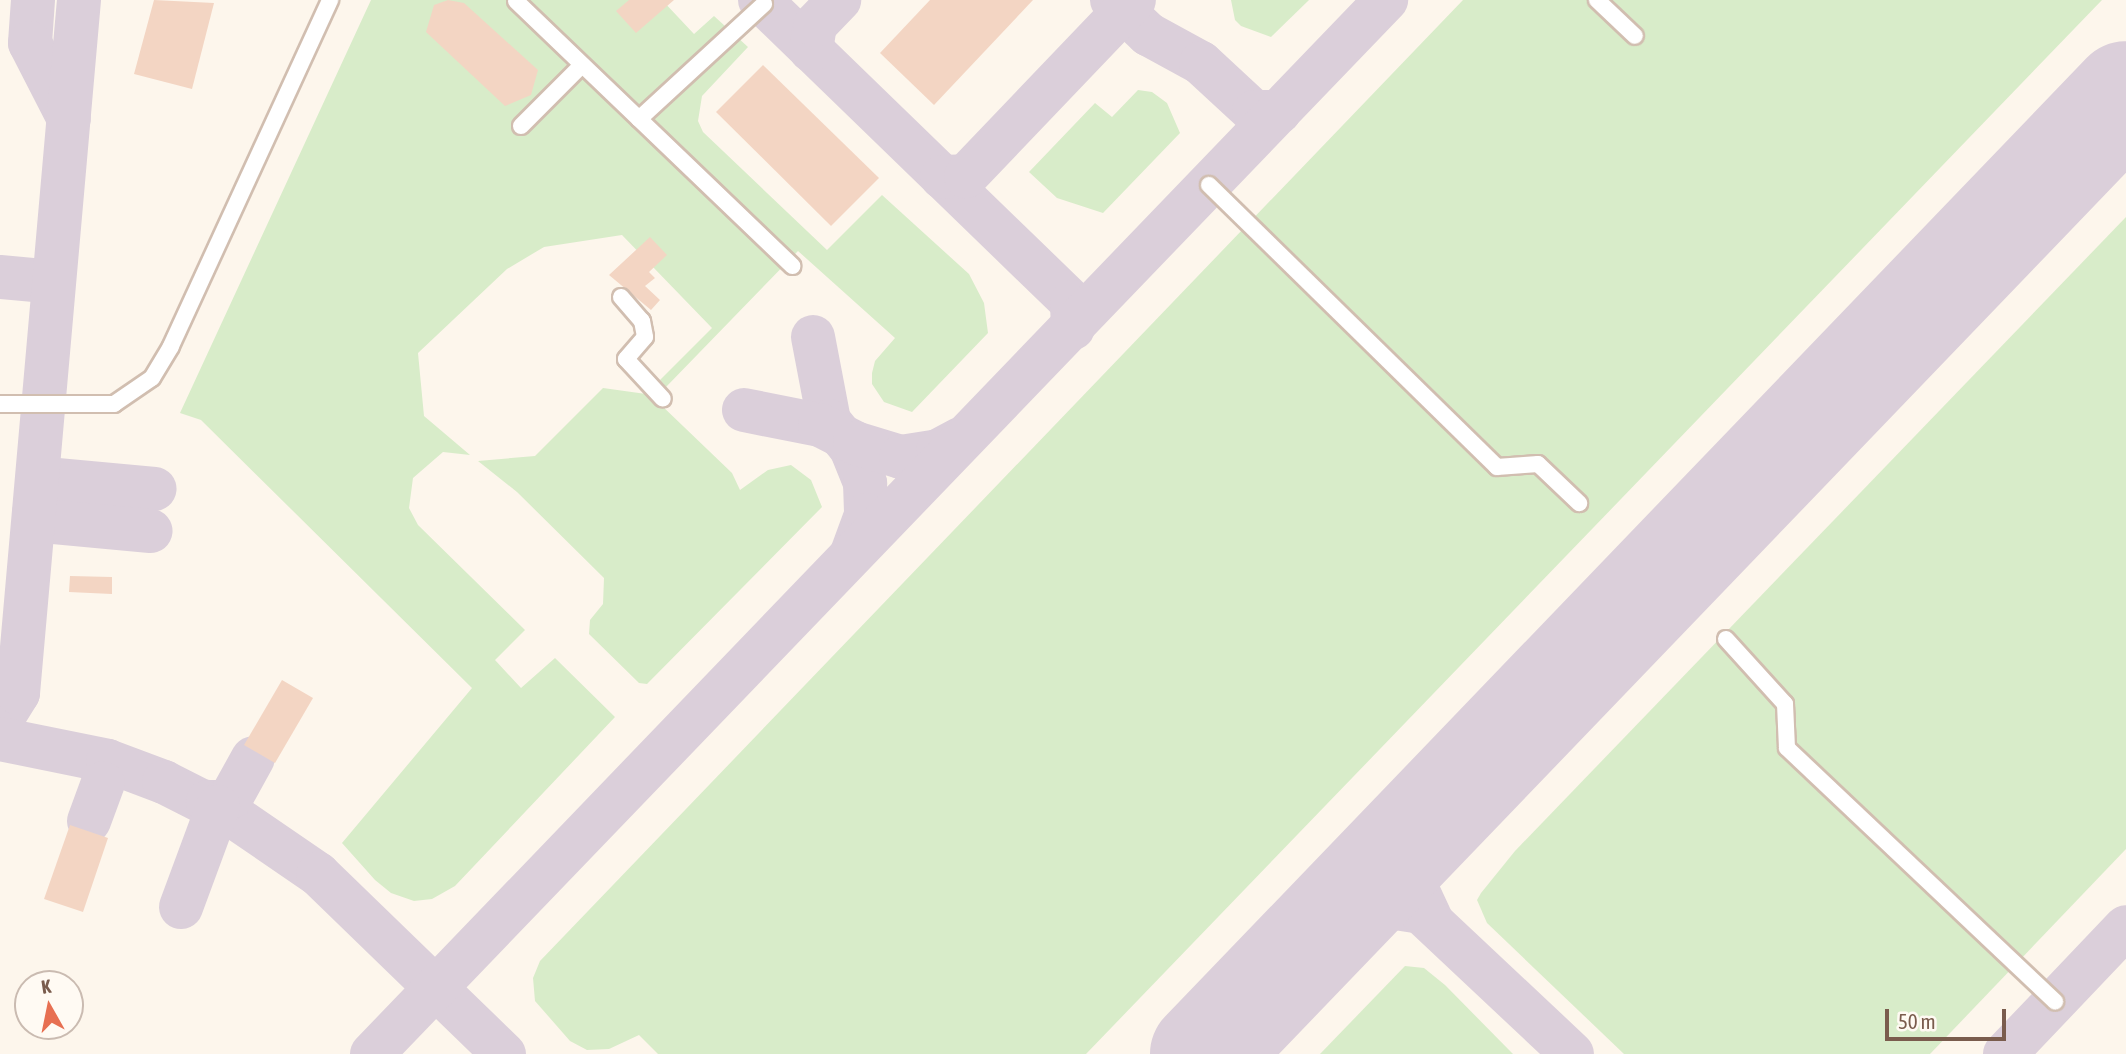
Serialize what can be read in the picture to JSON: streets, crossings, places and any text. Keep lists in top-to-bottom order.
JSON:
{
  "scale_bar": "50 m",
  "north": "top"
}
